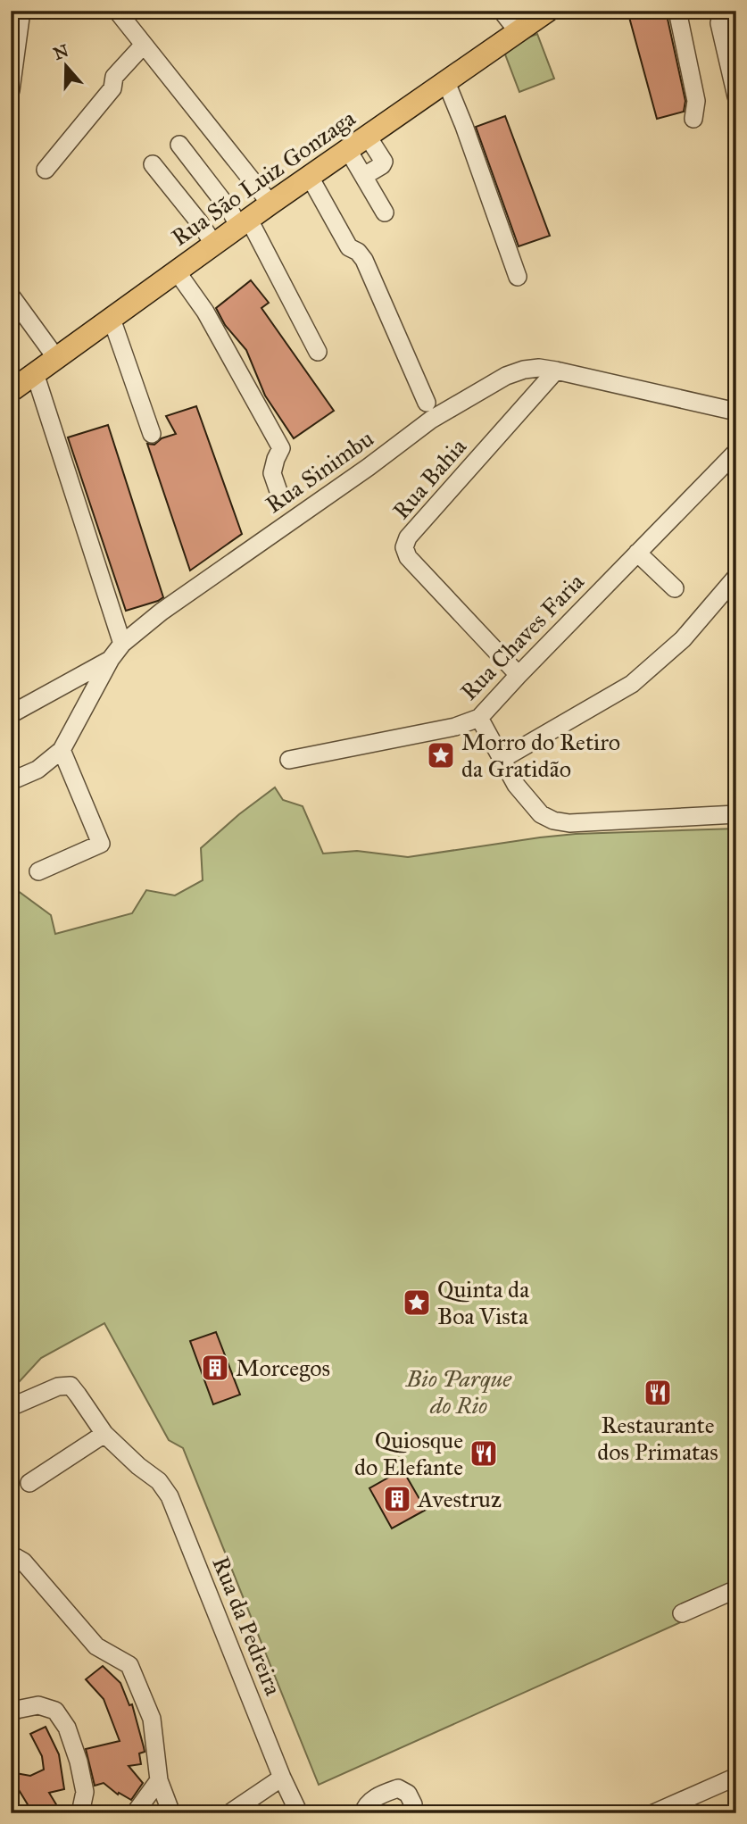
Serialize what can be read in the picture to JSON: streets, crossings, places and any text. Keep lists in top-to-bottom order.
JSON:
{
  "streets": {
    "main road": ["Rua São Luiz Gonzaga"],
    "street": [
      "Rua Sinimbu",
      "Rua Bahia",
      "Rua Chaves Faria",
      "Rua da Pedreira"
    ]
  },
  "crossings": [
    ["Rua Sinimbu", "Rua Bahia"],
    ["Rua Bahia", "Rua Chaves Faria"]
  ],
  "parks": ["Bio Parque do Rio"],
  "places": {
    "place": ["Morro do Retiro da Gratidão", "Quinta da Boa Vista"],
    "building": ["Morcegos", "Avestruz"],
    "restaurant": ["Restaurante dos Primatas", "Quiosque do Elefante"]
  },
  "north": "top"
}
